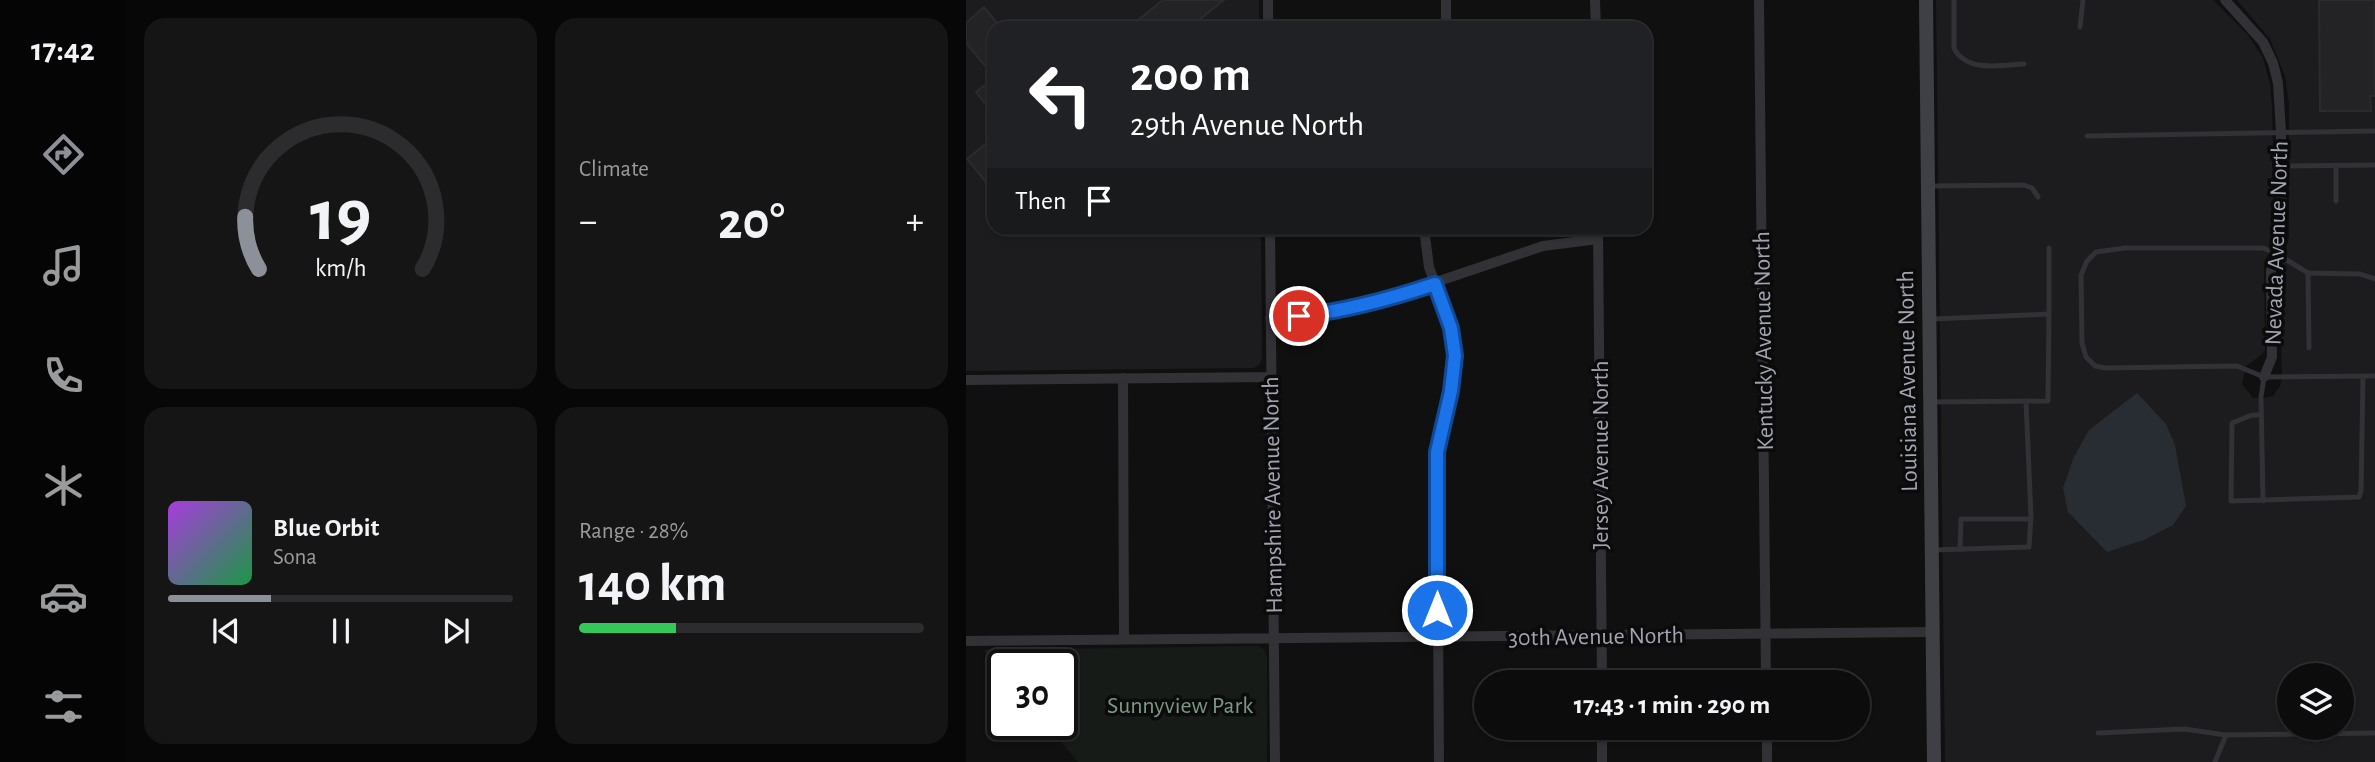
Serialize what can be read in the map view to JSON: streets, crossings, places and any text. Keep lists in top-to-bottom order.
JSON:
{
  "streets": {
    "street": [
      "Nevada Avenue North",
      "Kentucky Avenue North",
      "Louisiana Avenue North",
      "Jersey Avenue North",
      "Hampshire Avenue North",
      "30th Avenue North"
    ]
  },
  "crossings": [
    ["Kentucky Avenue North", "30th Avenue North"],
    ["Louisiana Avenue North", "30th Avenue North"],
    ["Jersey Avenue North", "30th Avenue North"],
    ["Hampshire Avenue North", "30th Avenue North"]
  ],
  "parks": ["Sunnyview Park"],
  "page": {
    "tabs": "17:42",
    "tile": [
      "Climate",
      ["Range · 28%", "140 km"]
    ],
    "turn": ["200 m", "29th Avenue North"],
    "then": "Then",
    "heat": ["−", "20°", "+"],
    "song": ["Blue Orbit", "Sona"],
    "limit": "30",
    "trip": "17:43 · 1 min · 290 m",
    "gauge": ["19", "km/h"]
  }
}
